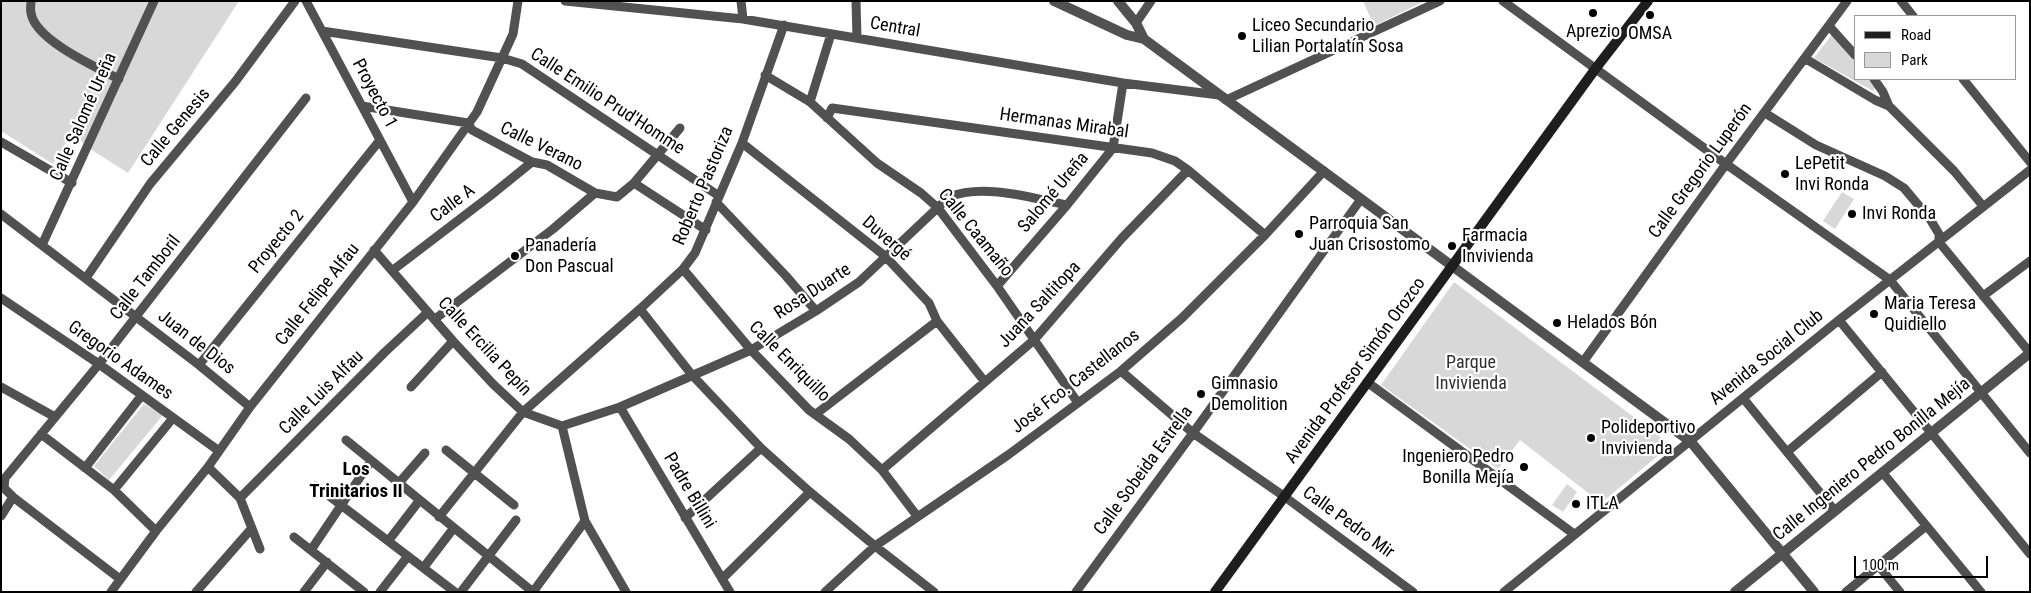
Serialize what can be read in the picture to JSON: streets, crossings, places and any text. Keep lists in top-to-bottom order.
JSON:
{
  "streets": {
    "main road": ["Avenida Profesor Simón Orozco"],
    "street": [
      "Central",
      "Proyecto 1",
      "Calle Emilio Prud'Homme",
      "Calle Salomé Ureña",
      "Hermanas Mirabal",
      "Calle Genesis",
      "Calle Verano",
      "Calle Gregorio Luperón",
      "Roberto Pastoriza",
      "Salomé Ureña",
      "Calle A",
      "Calle Caamaño",
      "Duvergé",
      "Proyecto 2",
      "Calle Tamboril",
      "Rosa Duarte",
      "Calle Felipe Alfau",
      "Juana Saltitopa",
      "Juan de Dios",
      "Calle Ercilia Pepín",
      "Avenida Social Club",
      "Gregorio Adames",
      "Calle Enriquillo",
      "José Fco. Castellanos",
      "Calle Luis Alfau",
      "Calle Ingeniero Pedro Bonilla Mejía",
      "Calle Sobeida Estrella",
      "Padre Billini",
      "Calle Pedro Mir"
    ]
  },
  "crossings": [
    ["Central", "Roberto Pastoriza"],
    ["Central", "Salomé Ureña"],
    ["Proyecto 1", "Calle Emilio Prud'Homme"],
    ["Proyecto 1", "Calle Verano"],
    ["Proyecto 1", "Proyecto 2"],
    ["Proyecto 1", "Calle Felipe Alfau"],
    ["Calle Emilio Prud'Homme", "Calle Verano"],
    ["Calle Emilio Prud'Homme", "Roberto Pastoriza"],
    ["Calle Emilio Prud'Homme", "Rosa Duarte"],
    ["Calle Emilio Prud'Homme", "Calle Felipe Alfau"],
    ["Calle Salomé Ureña", "Juan de Dios"],
    ["Hermanas Mirabal", "Salomé Ureña"],
    ["Hermanas Mirabal", "Calle Caamaño"],
    ["Hermanas Mirabal", "Juana Saltitopa"],
    ["Hermanas Mirabal", "José Fco. Castellanos"],
    ["Calle Genesis", "Juan de Dios"],
    ["Calle Verano", "Calle A"],
    ["Calle Verano", "Calle Felipe Alfau"],
    ["Roberto Pastoriza", "Calle Caamaño"],
    ["Roberto Pastoriza", "Duvergé"],
    ["Roberto Pastoriza", "Calle Ercilia Pepín"],
    ["Roberto Pastoriza", "Calle Enriquillo"],
    ["Salomé Ureña", "Calle Caamaño"],
    ["Salomé Ureña", "Rosa Duarte"],
    ["Calle A", "Calle Ercilia Pepín"],
    ["Calle Caamaño", "Rosa Duarte"],
    ["Calle Caamaño", "Juana Saltitopa"],
    ["Calle Caamaño", "José Fco. Castellanos"],
    ["Duvergé", "Rosa Duarte"],
    ["Duvergé", "Juana Saltitopa"],
    ["Proyecto 2", "Juan de Dios"],
    ["Calle Tamboril", "Juan de Dios"],
    ["Calle Tamboril", "Gregorio Adames"],
    ["Rosa Duarte", "Calle Ercilia Pepín"],
    ["Rosa Duarte", "Calle Enriquillo"],
    ["Rosa Duarte", "Padre Billini"],
    ["Calle Felipe Alfau", "Juan de Dios"],
    ["Calle Felipe Alfau", "Calle Ercilia Pepín"],
    ["Calle Felipe Alfau", "Gregorio Adames"],
    ["Juana Saltitopa", "Calle Enriquillo"],
    ["Calle Ercilia Pepín", "Calle Luis Alfau"],
    ["Calle Enriquillo", "José Fco. Castellanos"],
    ["Avenida Profesor Simón Orozco", "Calle Pedro Mir"],
    ["José Fco. Castellanos", "Calle Pedro Mir"],
    ["Calle Sobeida Estrella", "Calle Pedro Mir"]
  ],
  "districts": ["Los Trinitarios II"],
  "parks": ["Parque Invivienda"],
  "places": [
    "Aprezio",
    "OMSA",
    "Liceo Secundario Lilian Portalatín Sosa",
    "LePetit Invi Ronda",
    "Invi Ronda",
    "Parroquia San Juan Crisostomo",
    "Farmacia Invivienda",
    "Panadería Don Pascual",
    "Maria Teresa Quidiello",
    "Helados Bón",
    "Gimnasio Demolition",
    "Polideportivo Invivienda",
    "Ingeniero Pedro Bonilla Mejía",
    "ITLA"
  ],
  "legend": ["Road", "Park"],
  "scale_bar": "100 m"
}
